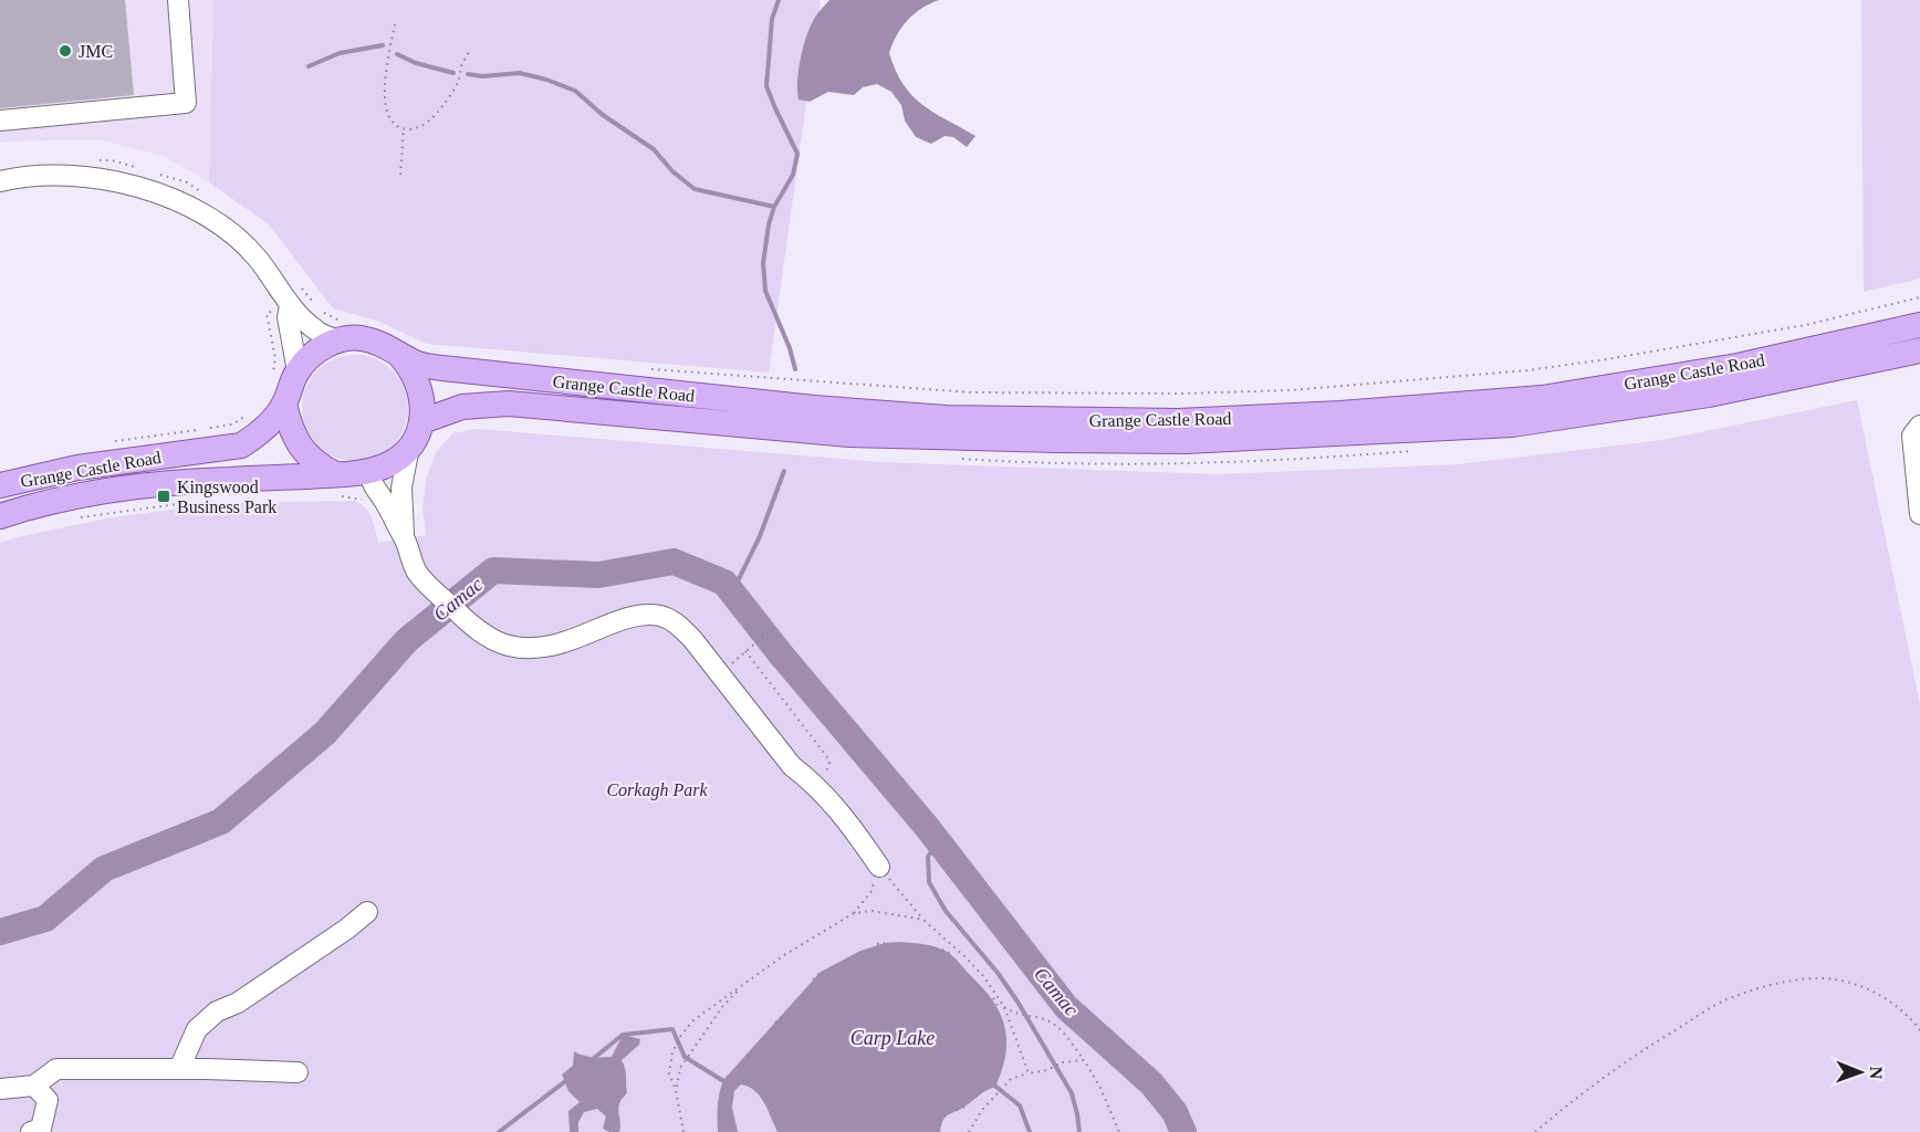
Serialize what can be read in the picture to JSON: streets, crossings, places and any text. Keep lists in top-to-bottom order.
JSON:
{
  "streets": {
    "main road": ["Grange Castle Road"]
  },
  "water": ["Camac", "Carp Lake"],
  "parks": ["Corkagh Park"],
  "places": {
    "other": ["JMC"],
    "transit": ["Kingswood Business Park"]
  },
  "north": "right"
}
